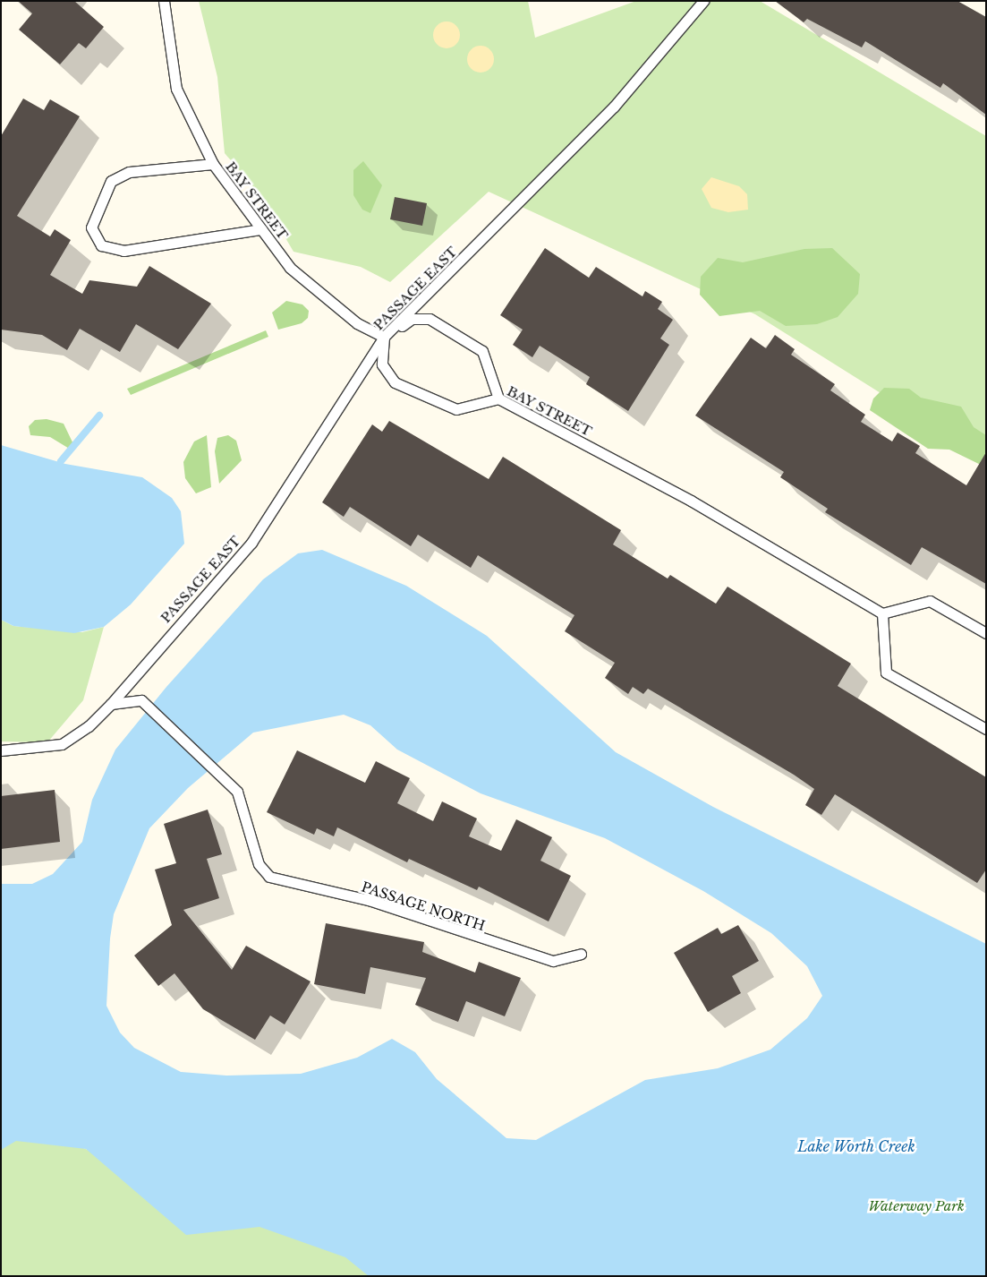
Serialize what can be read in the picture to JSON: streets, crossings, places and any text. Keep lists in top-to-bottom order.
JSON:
{
  "streets": {
    "lane": ["BAY STREET", "PASSAGE EAST", "PASSAGE NORTH"]
  },
  "crossings": [
    ["BAY STREET", "PASSAGE EAST"],
    ["PASSAGE EAST", "PASSAGE NORTH"]
  ],
  "water": ["Lake Worth Creek"],
  "parks": ["Waterway Park"]
}
